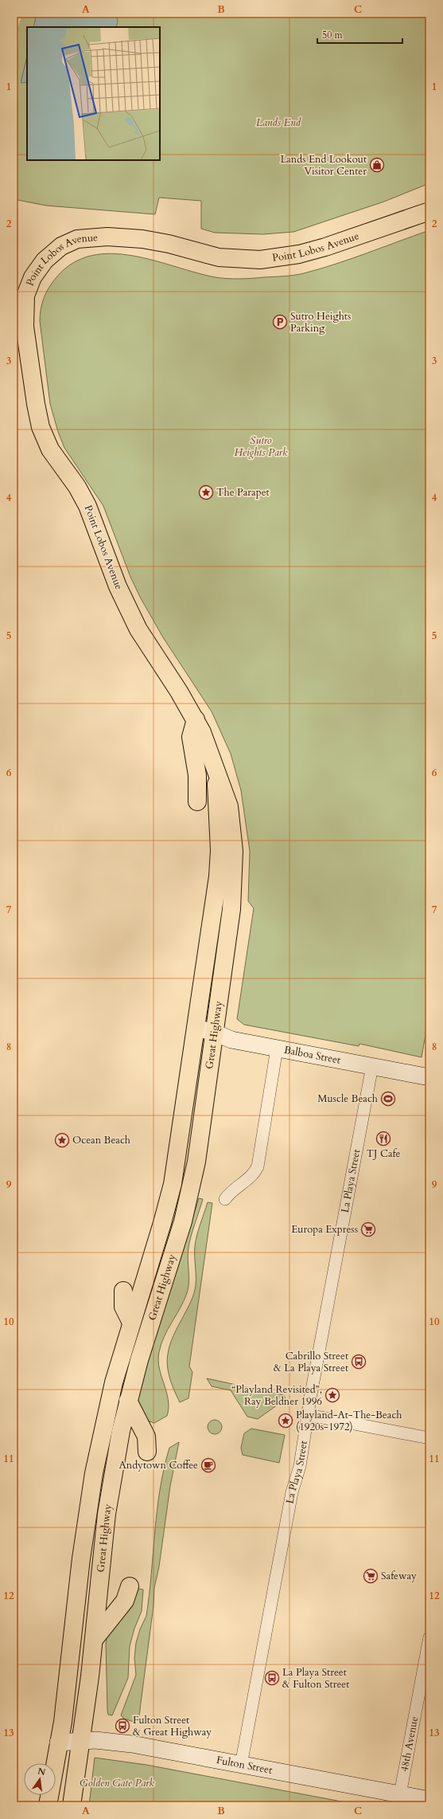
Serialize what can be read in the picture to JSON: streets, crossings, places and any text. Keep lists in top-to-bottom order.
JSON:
{
  "streets": {
    "main road": [
      "Point Lobos Avenue",
      "Great Highway",
      "Balboa Street",
      "Fulton Street"
    ],
    "street": ["La Playa Street", "48th Avenue"]
  },
  "crossings": [
    ["Point Lobos Avenue", "Great Highway"],
    ["Great Highway", "Balboa Street"],
    ["Great Highway", "Fulton Street"],
    ["Balboa Street", "La Playa Street"],
    ["La Playa Street", "Fulton Street"],
    ["48th Avenue", "Fulton Street"]
  ],
  "parks": ["Lands End", "Sutro Heights Park", "Golden Gate Park"],
  "places": {
    "shop": ["Lands End Lookout Visitor Center"],
    "parking": ["Sutro Heights Parking"],
    "place": [
      "The Parapet",
      "Ocean Beach",
      "“Playland Revisited”, Ray Beldner 1996",
      "Playland-At-The-Beach (1920s-1972)"
    ],
    "sports": ["Muscle Beach"],
    "restaurant": ["TJ Cafe"],
    "supermarket": ["Europa Express", "Safeway"],
    "bus stop": ["Cabrillo Street & La Playa Street", "La Playa Street & Fulton Street", "Fulton Street & Great Highway"],
    "cafe": ["Andytown Coffee"]
  },
  "scale_bar": "50 m",
  "north": "top",
  "grid": {
    "columns": ["A", "B", "C"],
    "rows": [
      "1",
      "2",
      "3",
      "4",
      "5",
      "6",
      "7",
      "8",
      "9",
      "10",
      "11",
      "12",
      "13"
    ]
  }
}
